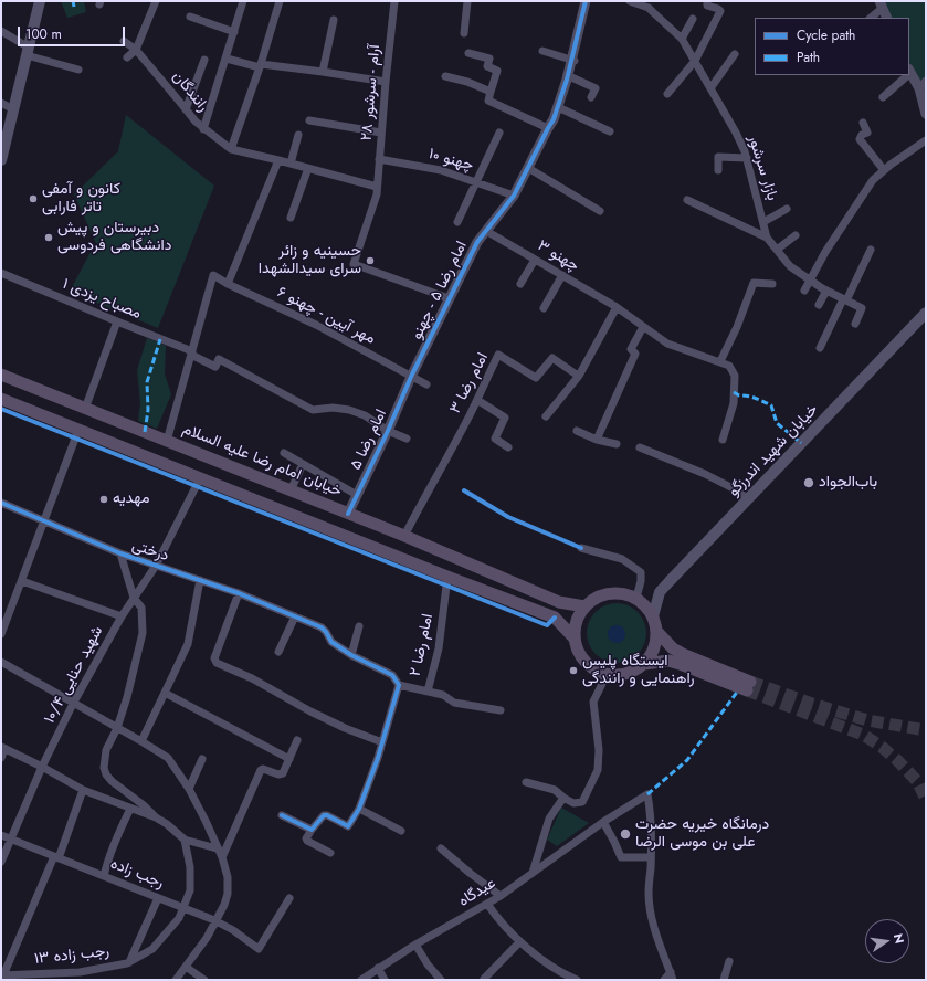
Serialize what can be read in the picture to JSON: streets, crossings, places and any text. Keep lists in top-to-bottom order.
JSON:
{
  "streets": {
    "main road": ["خیابان شهید اندرزگو", "خیابان امام رضا علیه السلام"],
    "street": [
      "رانندگان",
      "آرام - سرشور ۲۸",
      "چهنو ۱۰",
      "بازار سرشور",
      "چهنو ۳",
      "امام رضا ۵ - چهنو",
      "مصباح یزدی ۱",
      "مهر آیین - چهنو ۶",
      "امام رضا ۳",
      "امام رضا ۵",
      "درختی",
      "امام رضا ۲",
      "شهید حنایی ۱۰/۴",
      "رجب زاده",
      "عیدگاه",
      "رجب زاده ۱۳"
    ]
  },
  "crossings": [
    ["رانندگان", "آرام - سرشور ۲۸"],
    ["آرام - سرشور ۲۸", "چهنو ۱۰"],
    ["آرام - سرشور ۲۸", "امام رضا ۵ - چهنو"],
    ["چهنو ۱۰", "امام رضا ۵ - چهنو"],
    ["چهنو ۳", "امام رضا ۵ - چهنو"],
    ["امام رضا ۵ - چهنو", "مهر آیین - چهنو ۶"],
    ["امام رضا ۵ - چهنو", "امام رضا ۵"],
    ["مصباح یزدی ۱", "مهر آیین - چهنو ۶"],
    ["مصباح یزدی ۱", "امام رضا ۵"],
    ["مهر آیین - چهنو ۶", "امام رضا ۵"],
    ["امام رضا ۳", "خیابان امام رضا علیه السلام"],
    ["امام رضا ۵", "خیابان امام رضا علیه السلام"],
    ["خیابان شهید اندرزگو", "خیابان امام رضا علیه السلام"],
    ["درختی", "امام رضا ۲"],
    ["درختی", "شهید حنایی ۱۰/۴"],
    ["شهید حنایی ۱۰/۴", "رجب زاده"],
    ["رجب زاده", "رجب زاده ۱۳"]
  ],
  "places": [
    "کانون و آمفی تاتر فارابی",
    "دبیرستان و پیش دانشگاهی فردوسی",
    "حسینیه و زائر سرای سیدالشهدا",
    "باب‌الجواد",
    "مهدیه",
    "ایستگاه پلیس راهنمایی و رانندگی",
    "درمانگاه خیریه حضرت علی بن موسی الرضا"
  ],
  "legend": ["Cycle path", "Path"],
  "scale_bar": "100 m",
  "north": "right"
}
